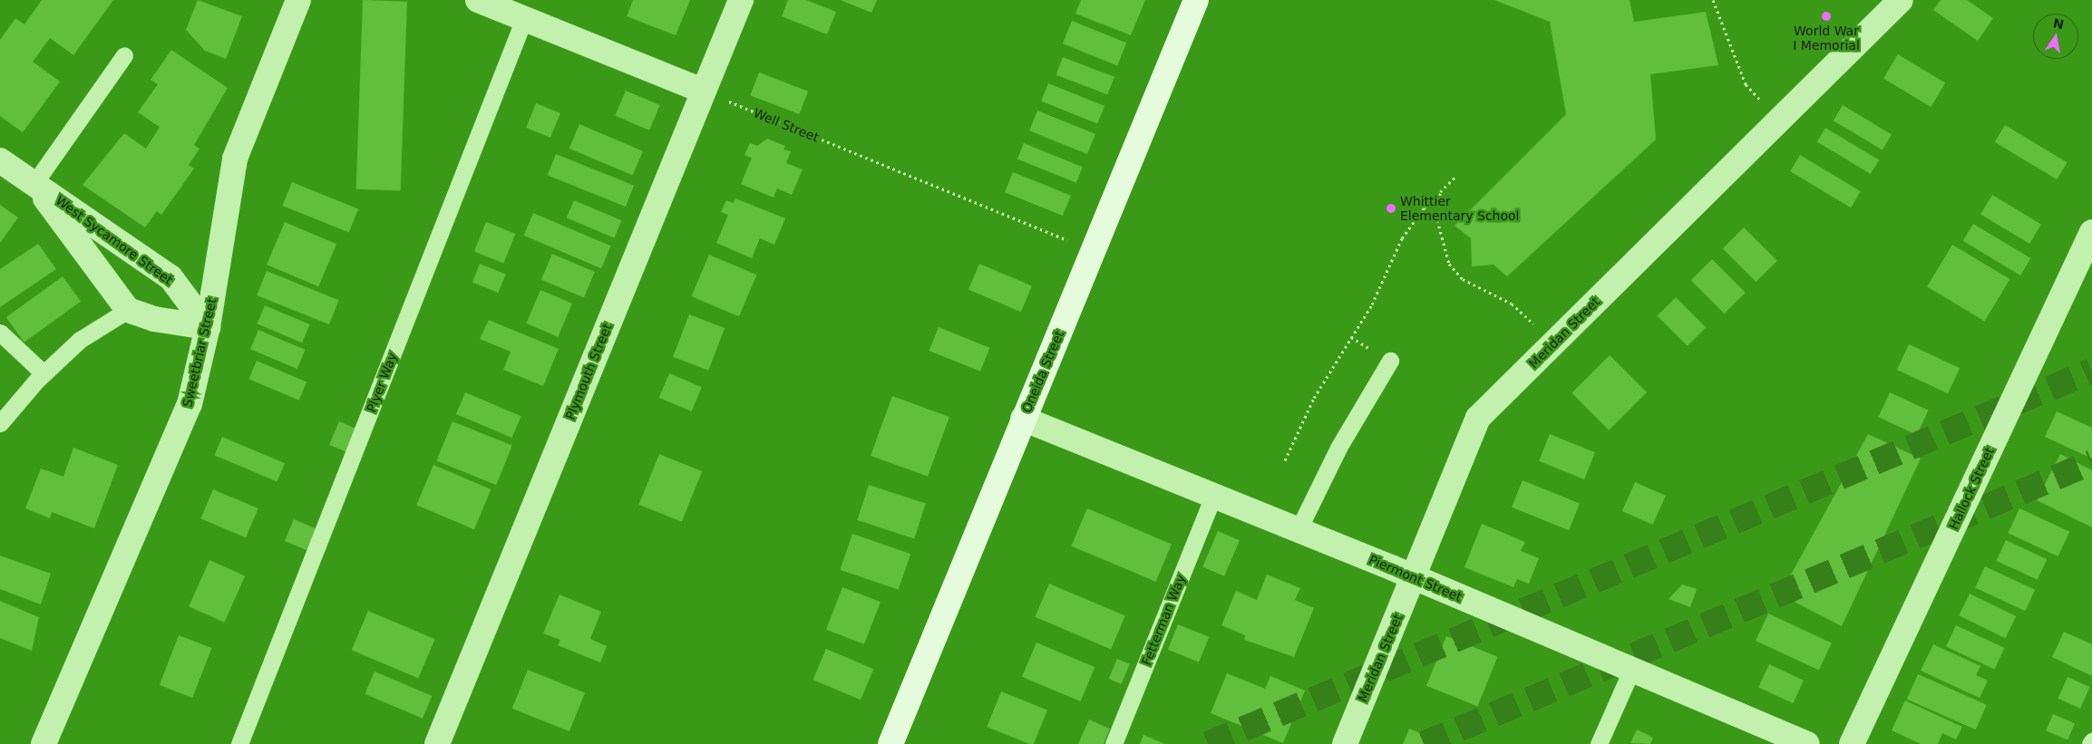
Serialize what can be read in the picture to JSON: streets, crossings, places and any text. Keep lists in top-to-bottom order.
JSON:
{
  "streets": {
    "street": [
      "West Sycamore Street",
      "Meridan Street",
      "Sweetbriar Street",
      "Plymouth Street",
      "Oneida Street",
      "Hallock Street",
      "Piermont Street"
    ],
    "lane": ["Plyer Way", "Fetterman Way"],
    "path": ["Well Street"]
  },
  "crossings": [
    ["Well Street", "Plymouth Street"],
    ["Well Street", "Oneida Street"],
    ["West Sycamore Street", "Sweetbriar Street"],
    ["Meridan Street", "Piermont Street"],
    ["Oneida Street", "Piermont Street"],
    ["Piermont Street", "Fetterman Way"]
  ],
  "places": ["World War I Memorial", "Whittier Elementary School"],
  "north": "top"
}
